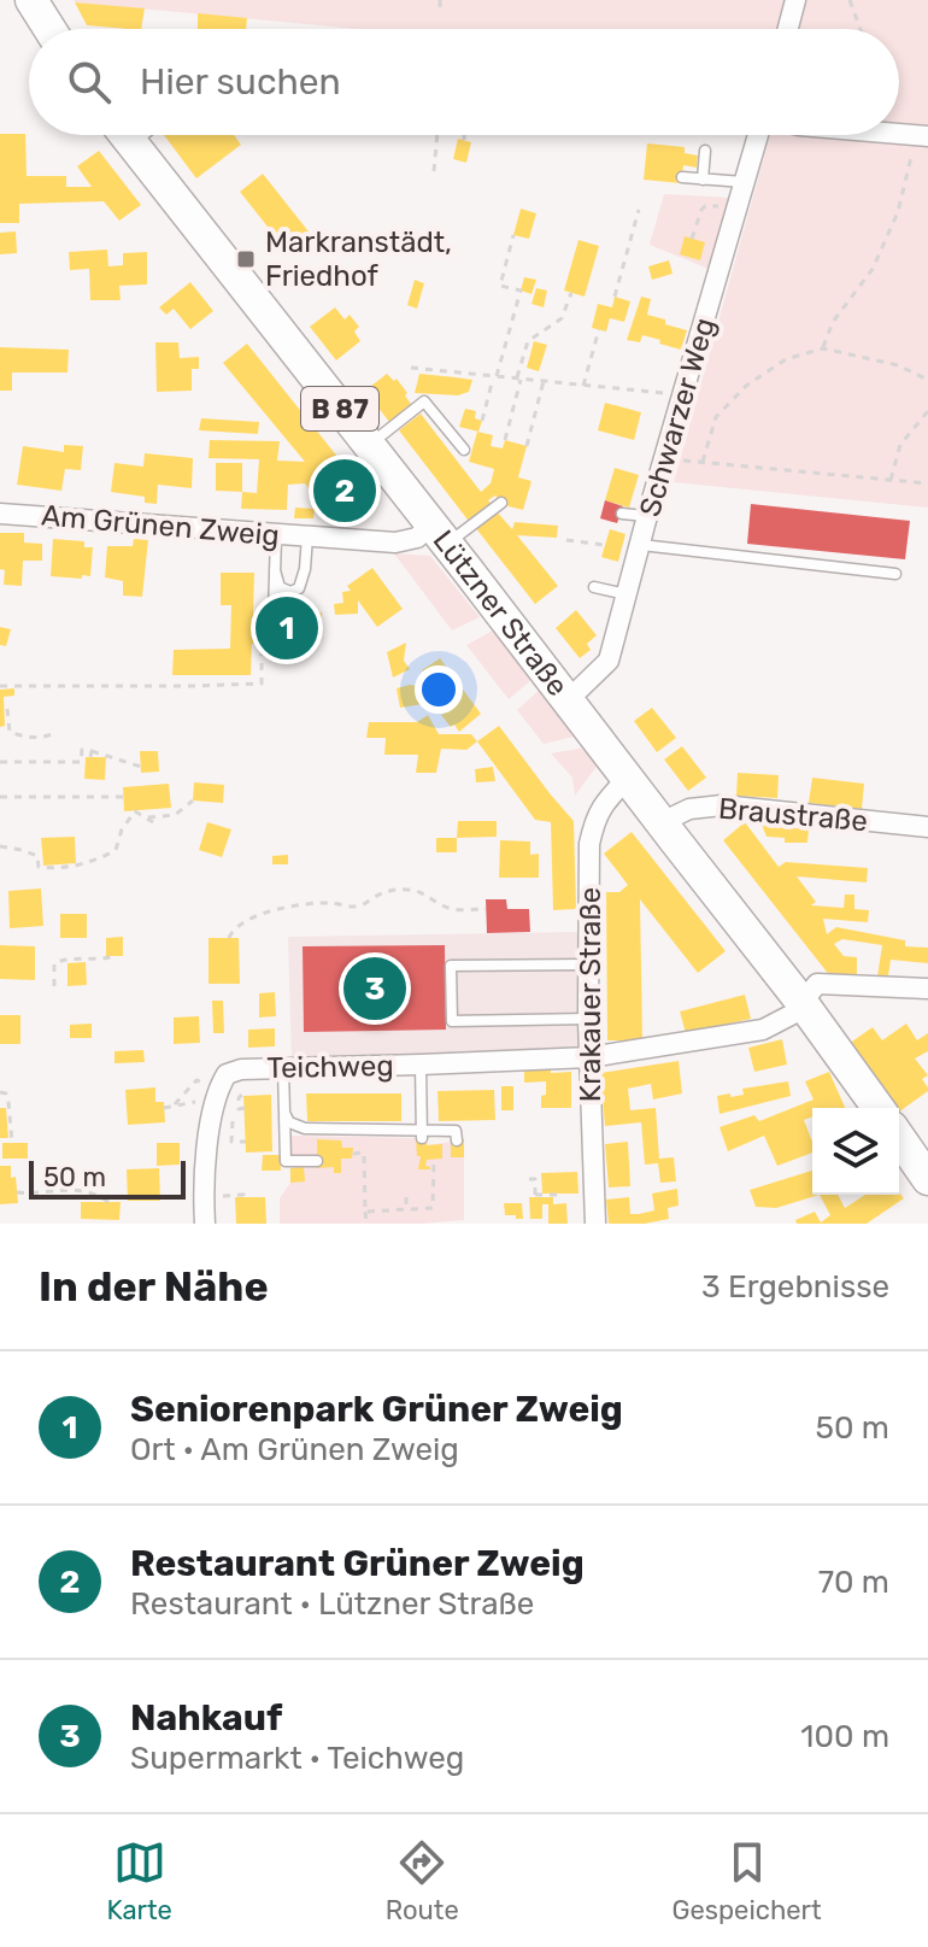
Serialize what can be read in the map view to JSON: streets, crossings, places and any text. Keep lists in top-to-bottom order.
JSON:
{
  "streets": {
    "main road": ["B 87", "Lützner Straße"],
    "street": [
      "Schwarzer Weg",
      "Am Grünen Zweig",
      "Braustraße",
      "Krakauer Straße",
      "Teichweg"
    ]
  },
  "crossings": [
    ["Schwarzer Weg", "Lützner Straße"],
    ["Am Grünen Zweig", "Lützner Straße"],
    ["Lützner Straße", "Braustraße"],
    ["Lützner Straße", "Krakauer Straße"],
    ["Lützner Straße", "Teichweg"],
    ["Krakauer Straße", "Teichweg"]
  ],
  "places": {
    "transit": ["Markranstädt, Friedhof"]
  },
  "scale_bar": "50 m",
  "page": {
    "search": "Hier suchen",
    "pins": ["2", "1", "3"],
    "scale": "50 m",
    "heading": ["In der Nähe", "3 Ergebnisse"],
    "list": [
      {
        "mark": "1",
        "name": "Seniorenpark Grüner Zweig",
        "note": "Ort · Am Grünen Zweig",
        "value": "50 m"
      },
      {
        "mark": "2",
        "name": "Restaurant Grüner Zweig",
        "note": "Restaurant · Lützner Straße",
        "value": "70 m"
      },
      {
        "mark": "3",
        "name": "Nahkauf",
        "note": "Supermarkt · Teichweg",
        "value": "100 m"
      }
    ],
    "nav": ["Karte", "Route", "Gespeichert"]
  }
}
